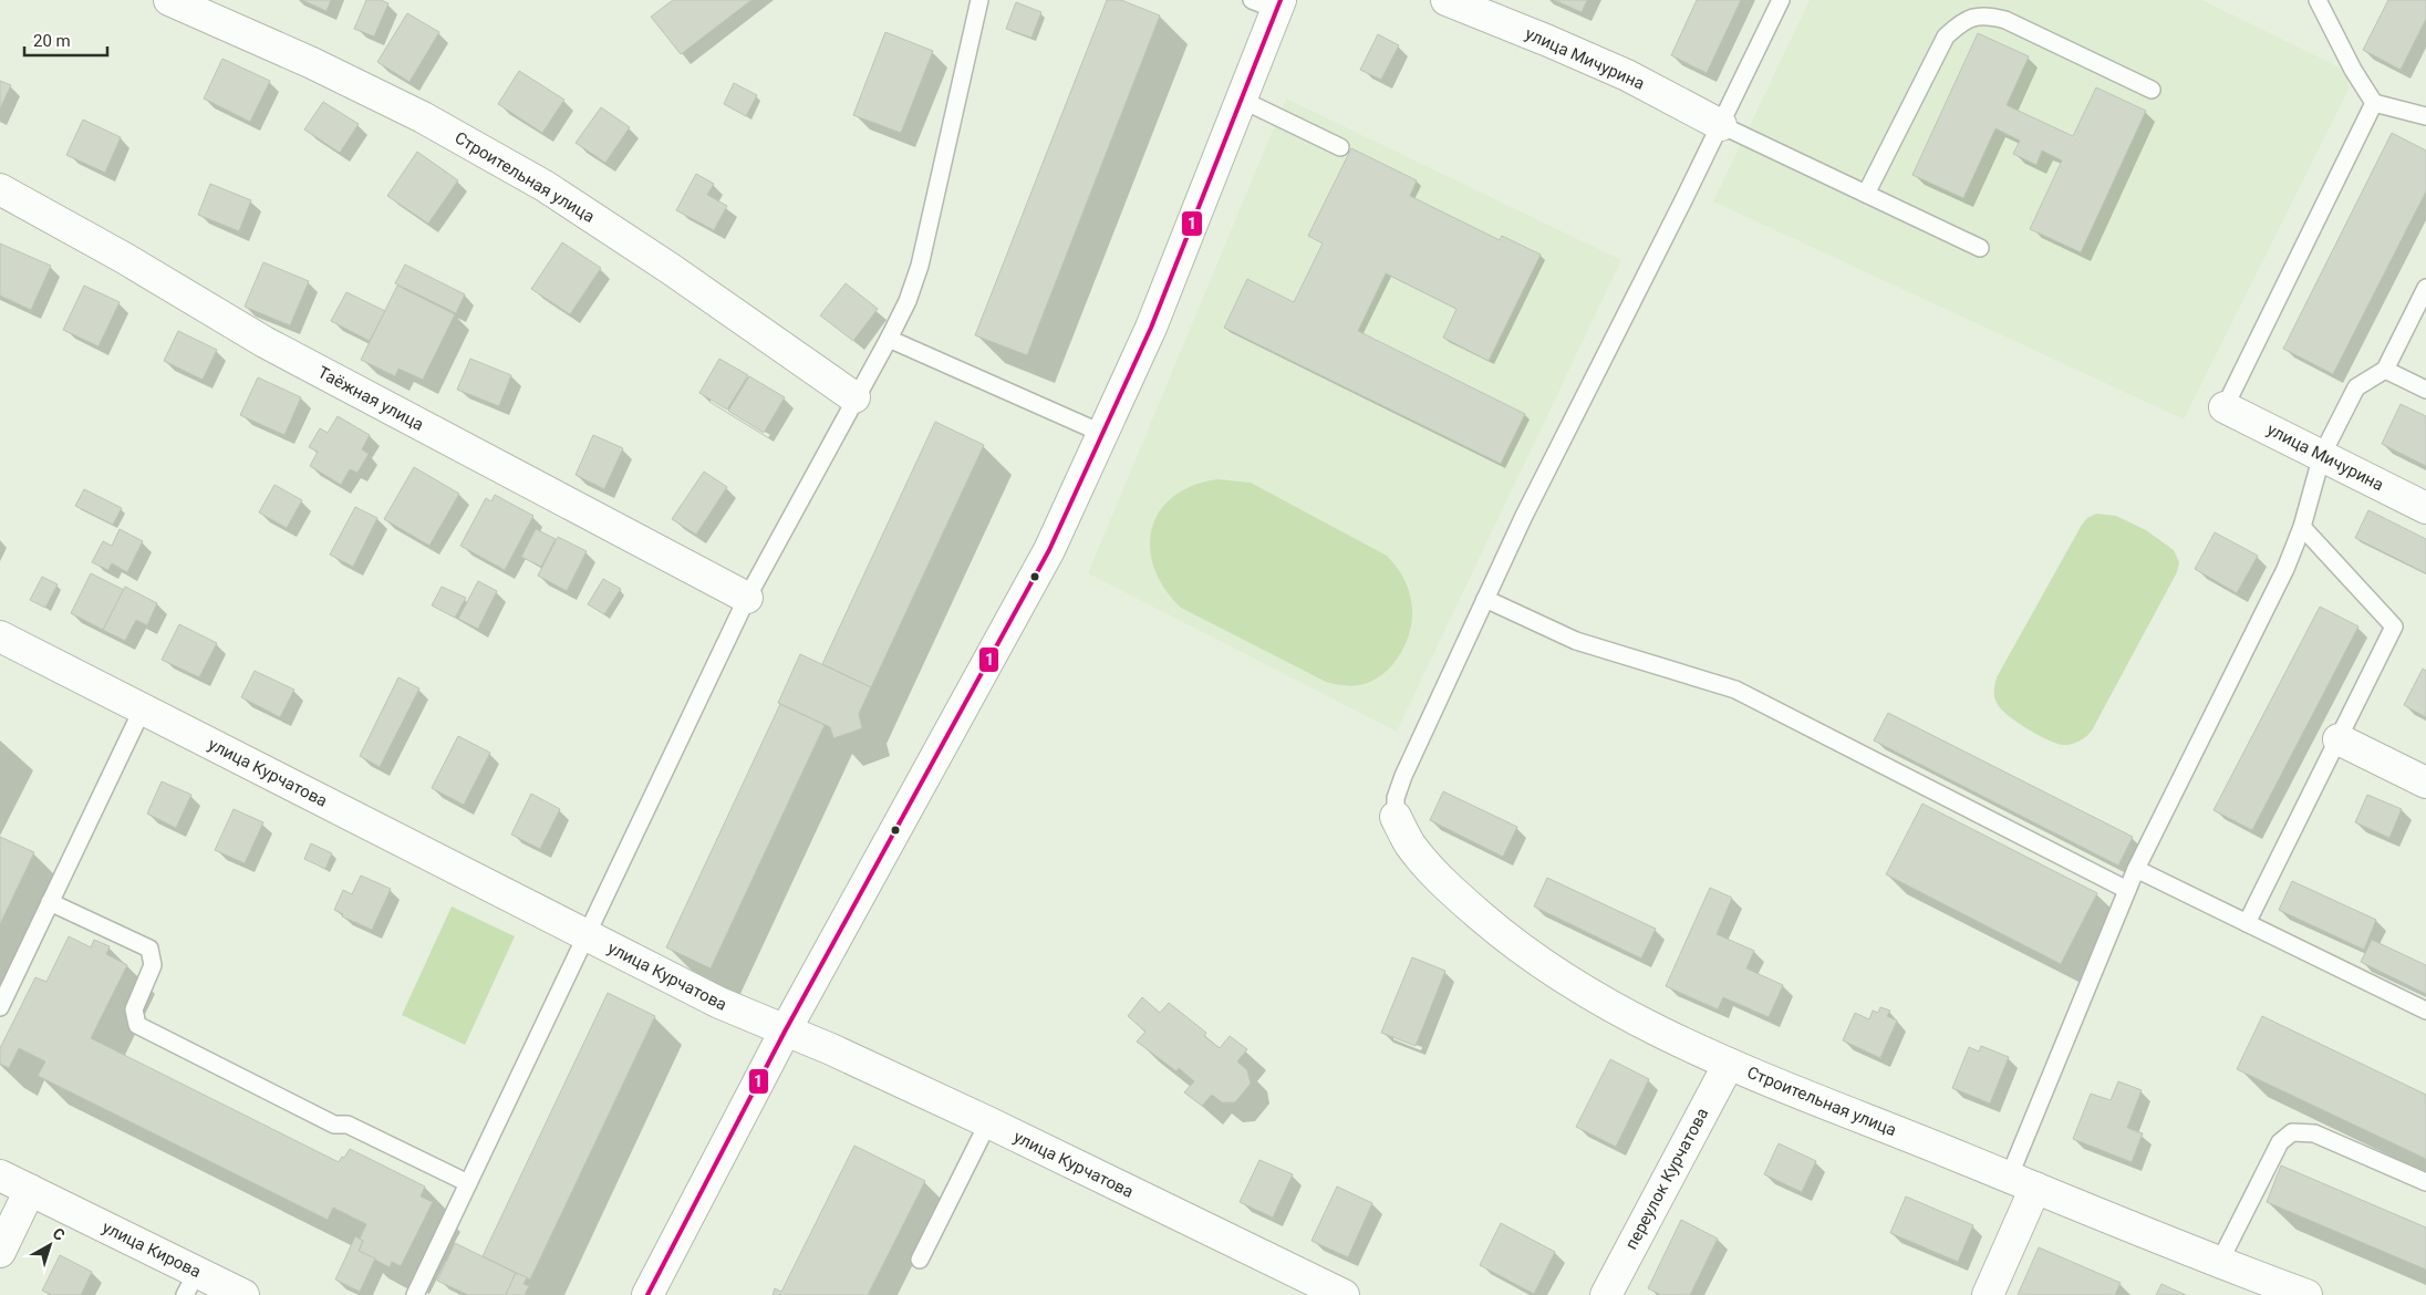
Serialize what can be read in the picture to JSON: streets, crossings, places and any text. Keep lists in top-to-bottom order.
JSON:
{
  "streets": {
    "street": [
      "улица Мичурина",
      "Строительная улица",
      "Таёжная улица",
      "улица Курчатова",
      "переулок Курчатова",
      "улица Кирова"
    ]
  },
  "crossings": [
    ["Строительная улица", "переулок Курчатова"]
  ],
  "lines": ["transit line 1"],
  "scale_bar": "20 m",
  "north": "top right"
}
